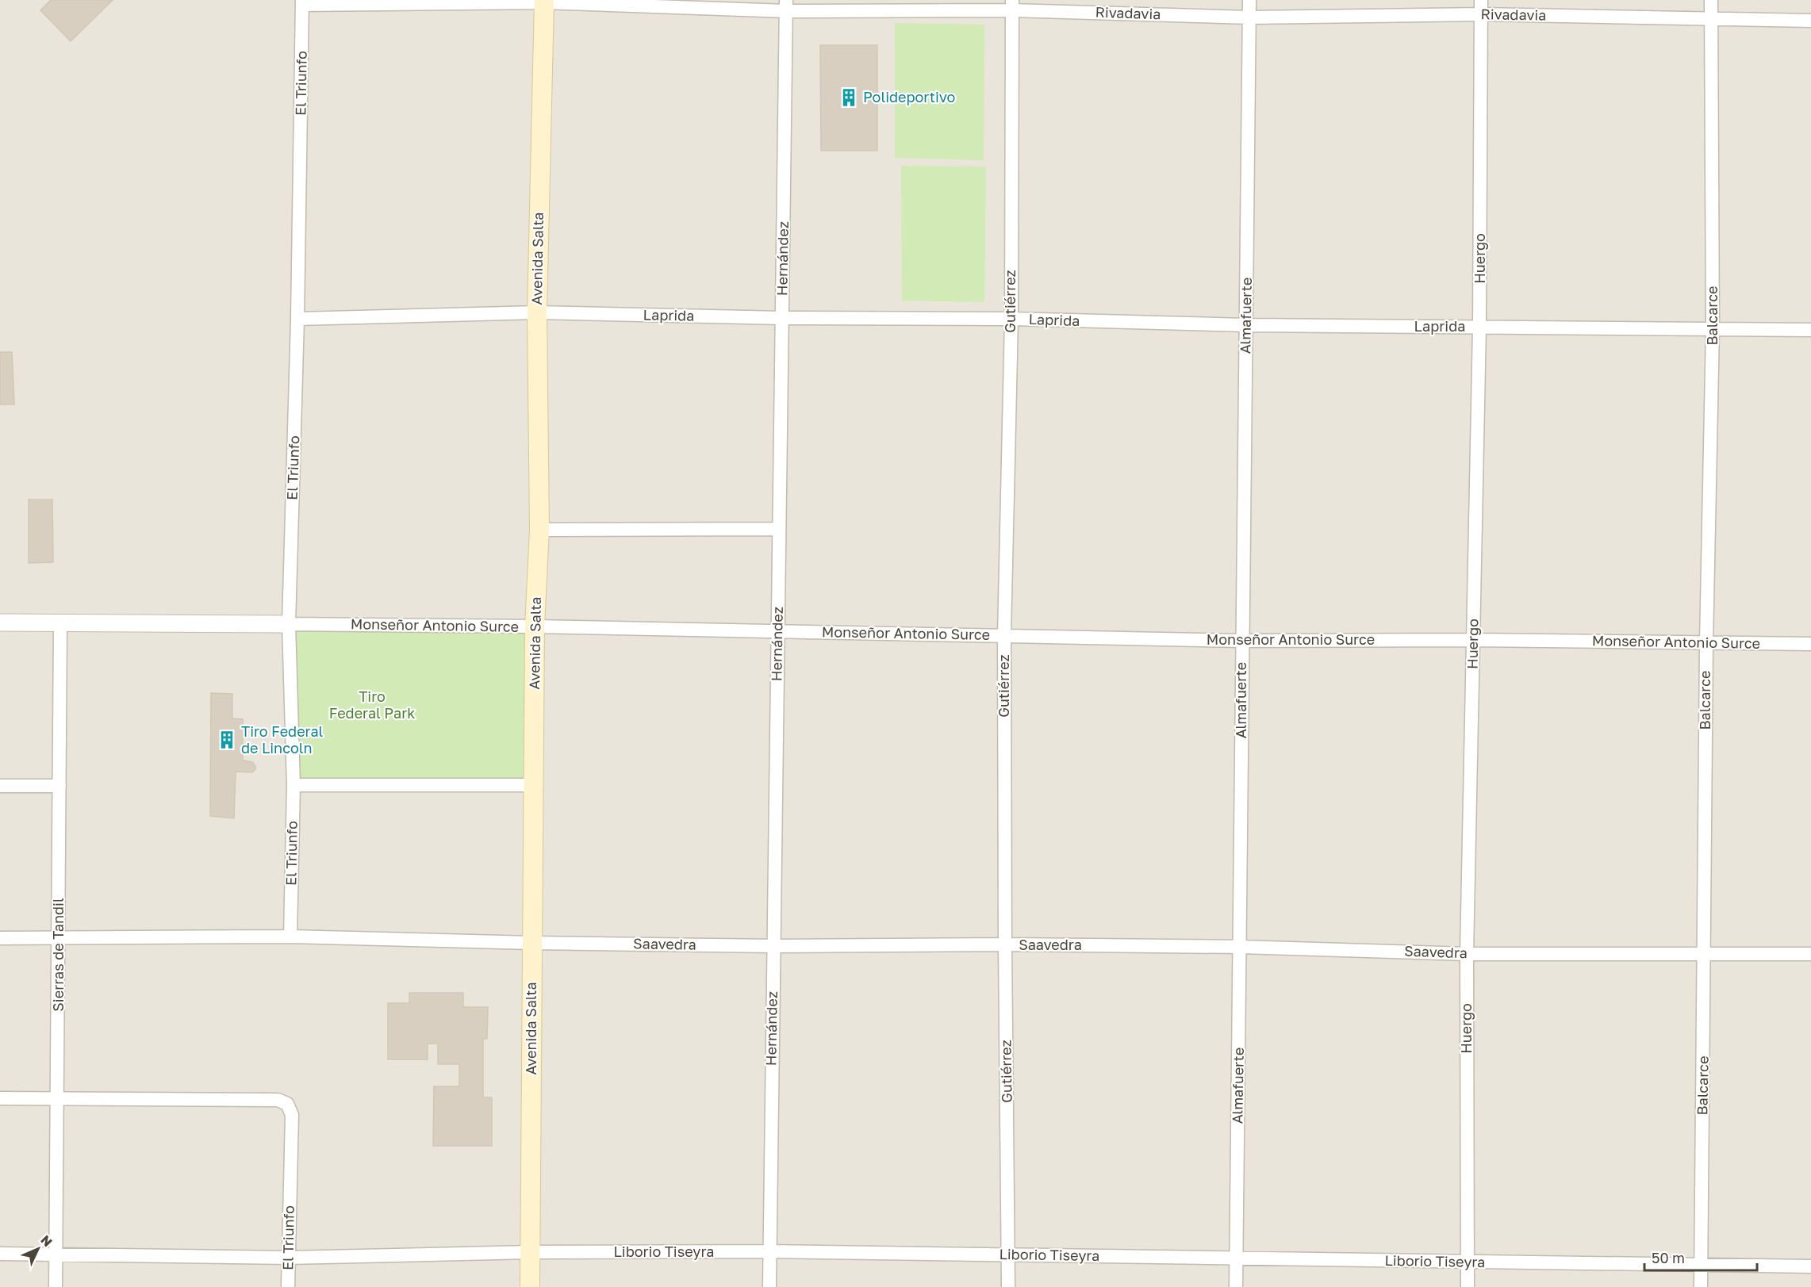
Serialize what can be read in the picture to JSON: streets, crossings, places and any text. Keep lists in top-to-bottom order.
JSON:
{
  "streets": {
    "main road": ["Avenida Salta"],
    "street": [
      "Rivadavia",
      "El Triunfo",
      "Hernández",
      "Huergo",
      "Gutiérrez",
      "Laprida",
      "Almafuerte",
      "Balcarce",
      "Monseñor Antonio Surce",
      "Saavedra",
      "Sierras de Tandil",
      "Liborio Tiseyra"
    ]
  },
  "crossings": [
    ["Rivadavia", "El Triunfo"],
    ["Rivadavia", "Avenida Salta"],
    ["Rivadavia", "Hernández"],
    ["Rivadavia", "Huergo"],
    ["Rivadavia", "Gutiérrez"],
    ["Rivadavia", "Almafuerte"],
    ["Rivadavia", "Balcarce"],
    ["El Triunfo", "Laprida"],
    ["El Triunfo", "Monseñor Antonio Surce"],
    ["El Triunfo", "Saavedra"],
    ["El Triunfo", "Sierras de Tandil"],
    ["El Triunfo", "Liborio Tiseyra"],
    ["Avenida Salta", "Laprida"],
    ["Avenida Salta", "Monseñor Antonio Surce"],
    ["Avenida Salta", "Saavedra"],
    ["Avenida Salta", "Liborio Tiseyra"],
    ["Hernández", "Laprida"],
    ["Hernández", "Monseñor Antonio Surce"],
    ["Hernández", "Saavedra"],
    ["Hernández", "Liborio Tiseyra"],
    ["Huergo", "Laprida"],
    ["Huergo", "Monseñor Antonio Surce"],
    ["Huergo", "Saavedra"],
    ["Huergo", "Liborio Tiseyra"],
    ["Gutiérrez", "Laprida"],
    ["Gutiérrez", "Monseñor Antonio Surce"],
    ["Gutiérrez", "Saavedra"],
    ["Gutiérrez", "Liborio Tiseyra"],
    ["Laprida", "Almafuerte"],
    ["Laprida", "Balcarce"],
    ["Almafuerte", "Monseñor Antonio Surce"],
    ["Almafuerte", "Saavedra"],
    ["Almafuerte", "Liborio Tiseyra"],
    ["Balcarce", "Monseñor Antonio Surce"],
    ["Balcarce", "Saavedra"],
    ["Balcarce", "Liborio Tiseyra"],
    ["Monseñor Antonio Surce", "Sierras de Tandil"],
    ["Saavedra", "Sierras de Tandil"],
    ["Sierras de Tandil", "Liborio Tiseyra"]
  ],
  "parks": ["Tiro Federal Park"],
  "places": {
    "building": ["Polideportivo", "Tiro Federal de Lincoln"]
  },
  "scale_bar": "50 m",
  "north": "top right"
}
